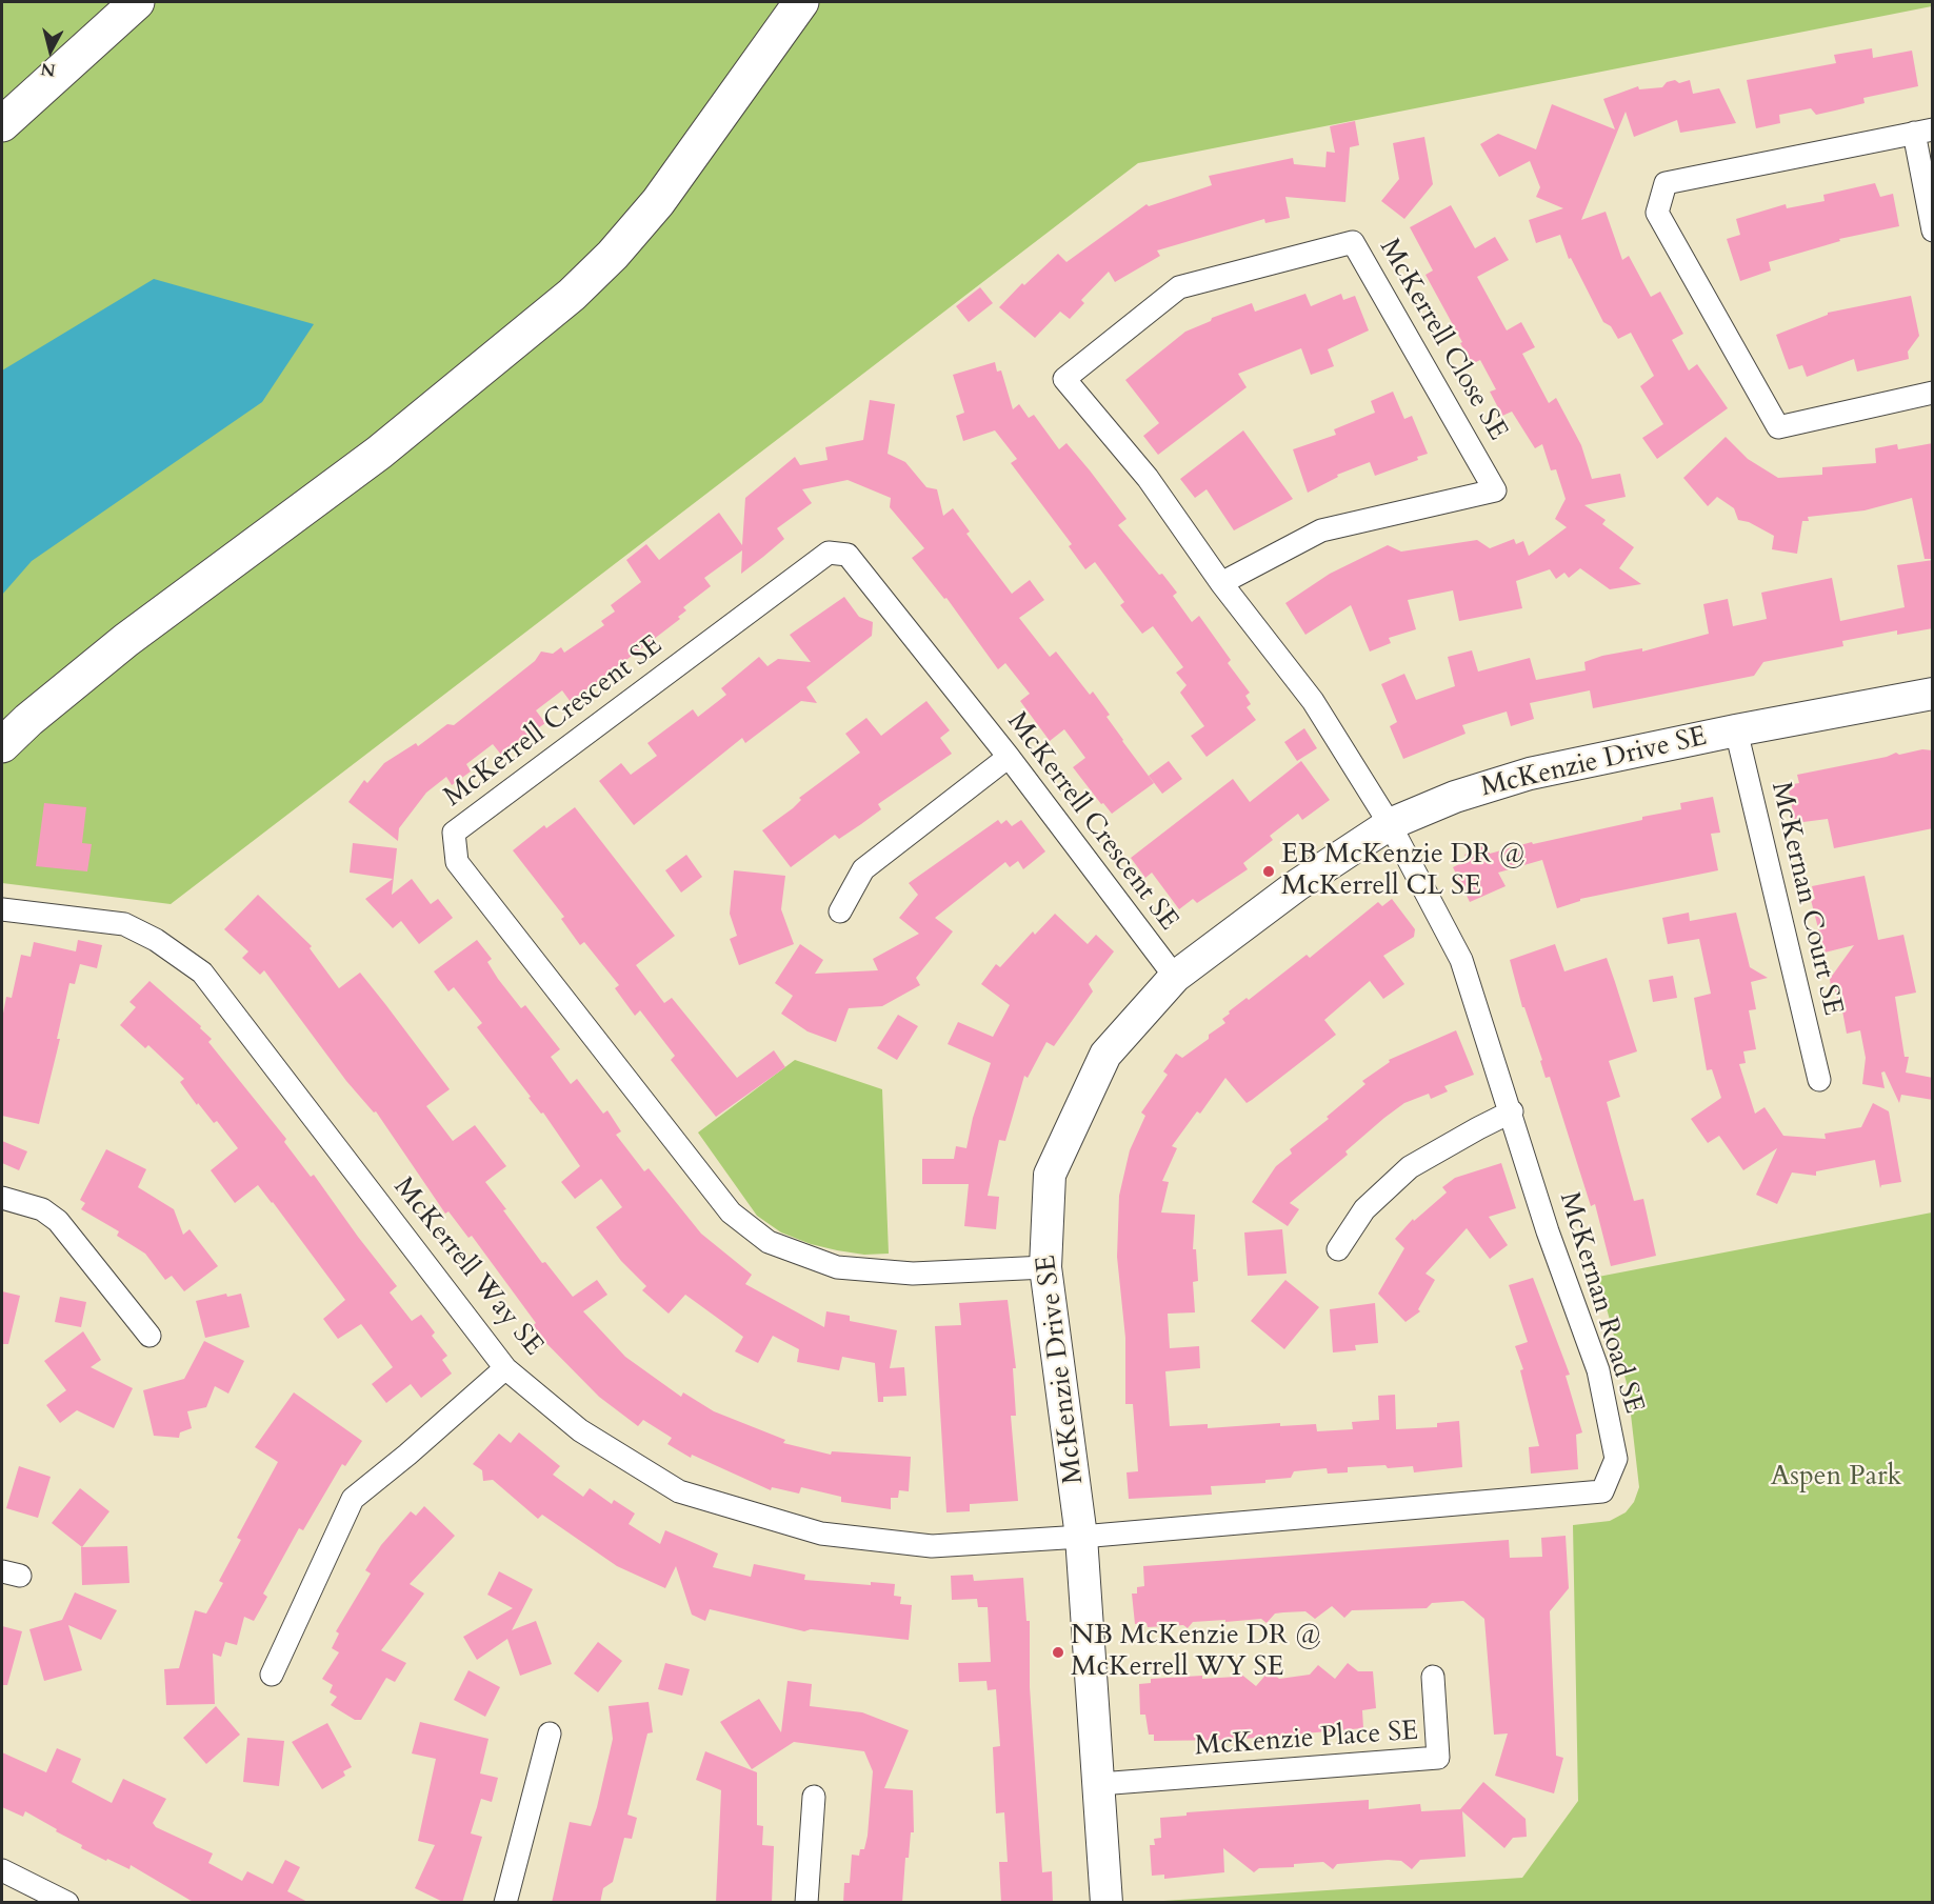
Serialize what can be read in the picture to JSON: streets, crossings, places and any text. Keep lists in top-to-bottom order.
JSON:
{
  "streets": {
    "street": [
      "McKerrell Close SE",
      "McKerrell Crescent SE",
      "McKenzie Drive SE",
      "McKernan Court SE",
      "McKerrell Way SE",
      "McKernan Road SE",
      "McKenzie Place SE"
    ]
  },
  "crossings": [
    ["McKerrell Close SE", "McKenzie Drive SE"],
    ["McKerrell Close SE", "McKernan Road SE"],
    ["McKerrell Crescent SE", "McKenzie Drive SE"],
    ["McKenzie Drive SE", "McKernan Court SE"],
    ["McKenzie Drive SE", "McKerrell Way SE"],
    ["McKenzie Drive SE", "McKernan Road SE"],
    ["McKenzie Drive SE", "McKenzie Place SE"],
    ["McKerrell Way SE", "McKernan Road SE"]
  ],
  "parks": ["Aspen Park"],
  "places": ["EB McKenzie DR @ McKerrell CL SE", "NB McKenzie DR @ McKerrell WY SE"],
  "north": "bottom"
}
